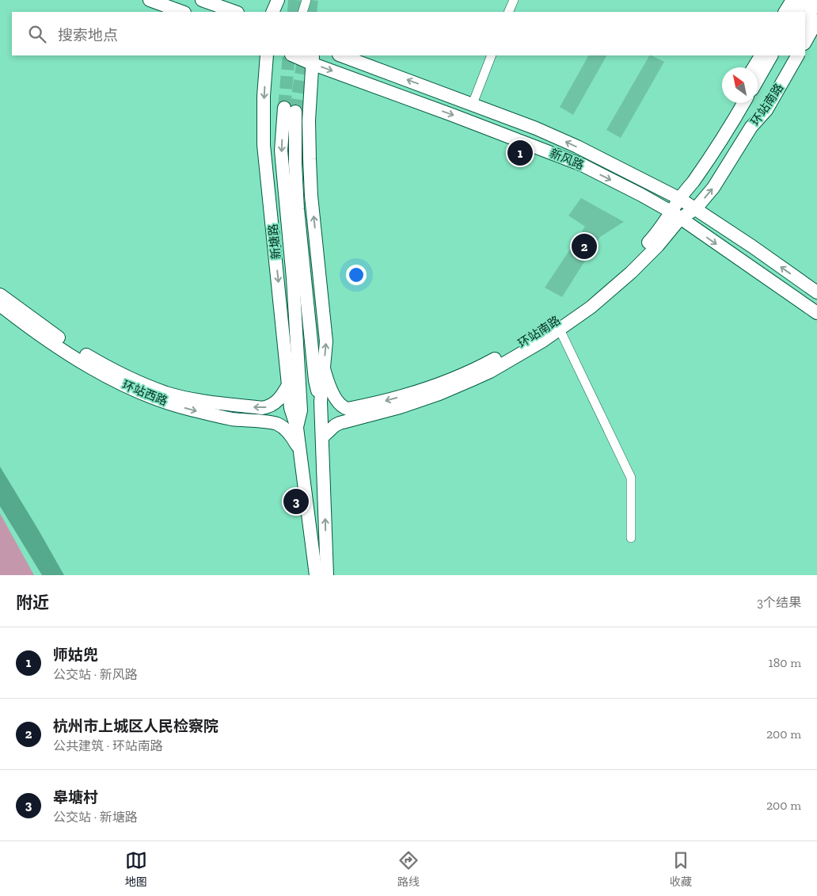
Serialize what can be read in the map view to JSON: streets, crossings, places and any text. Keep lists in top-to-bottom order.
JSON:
{
  "streets": {
    "main road": [
      "环站南路",
      "新风路",
      "新塘路",
      "环站西路"
    ]
  },
  "crossings": [
    ["环站南路", "新风路"],
    ["环站南路", "新塘路"],
    ["新风路", "新塘路"],
    ["新塘路", "环站西路"]
  ],
  "north": "top left",
  "page": {
    "search": "搜索地点",
    "pins": ["1", "2", "3"],
    "heading": ["附近", "3个结果"],
    "list": [
      {
        "mark": "1",
        "name": "师姑兜",
        "note": "公交站 · 新风路",
        "value": "180 m"
      },
      {
        "mark": "2",
        "name": "杭州市上城区人民检察院",
        "note": "公共建筑 · 环站南路",
        "value": "200 m"
      },
      {
        "mark": "3",
        "name": "皋塘村",
        "note": "公交站 · 新塘路",
        "value": "200 m"
      }
    ],
    "nav": ["地图", "路线", "收藏"]
  }
}
